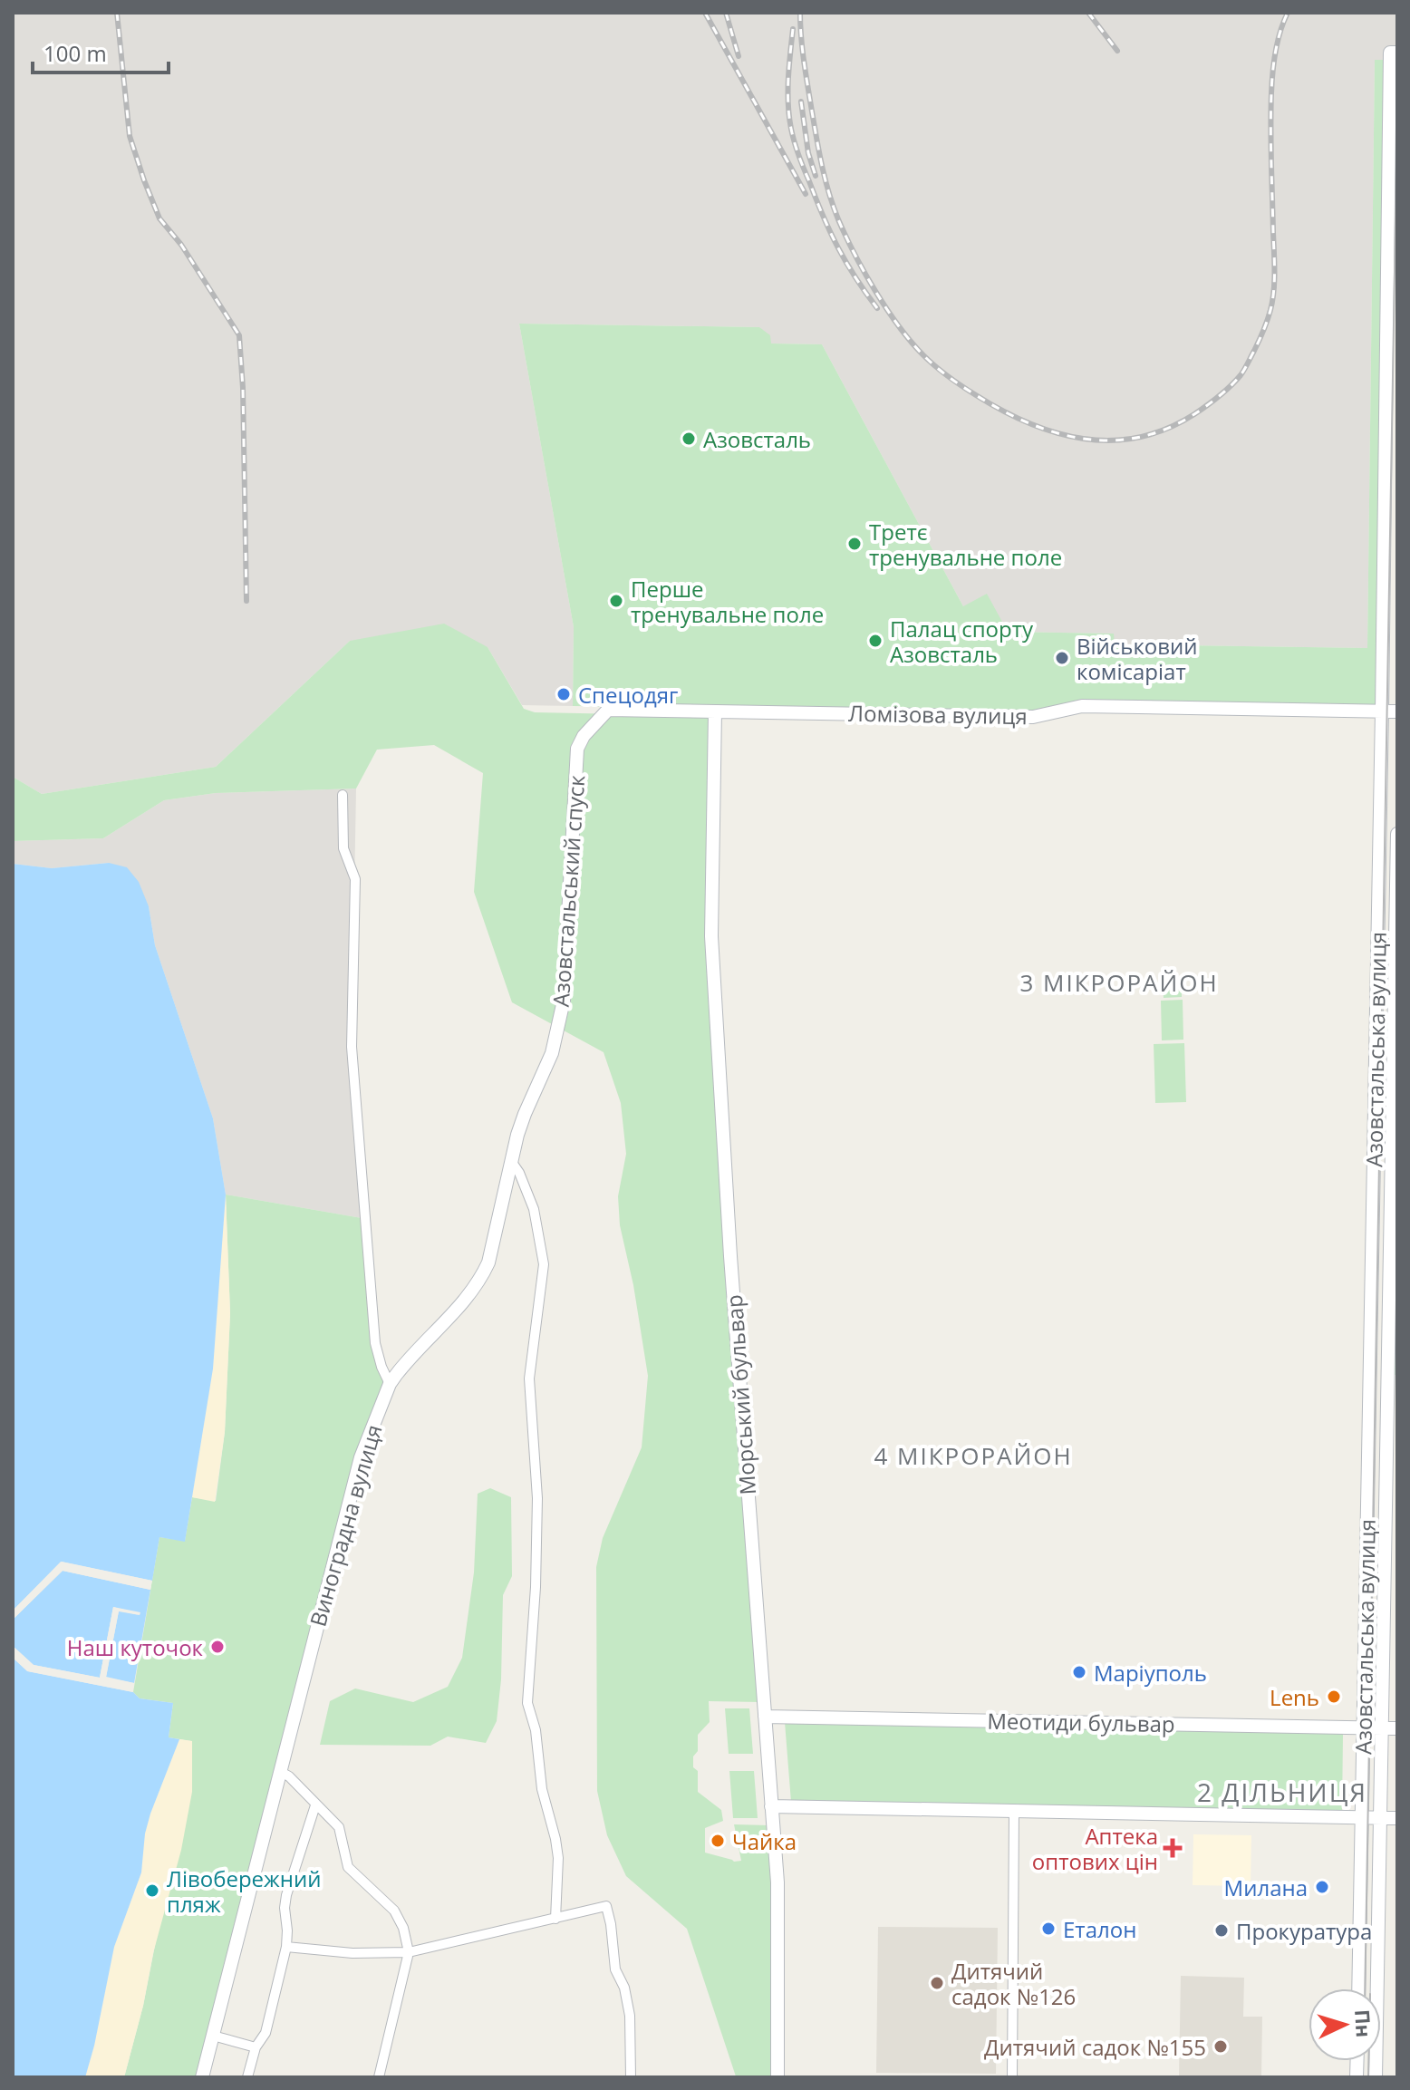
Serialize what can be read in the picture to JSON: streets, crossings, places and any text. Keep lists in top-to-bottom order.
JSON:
{
  "streets": {
    "street": [
      "Ломізова вулиця",
      "Азовстальський спуск",
      "Азовстальська вулиця",
      "Морський бульвар",
      "Виноградна вулиця",
      "Меотиди бульвар"
    ]
  },
  "crossings": [
    ["Ломізова вулиця", "Азовстальський спуск"],
    ["Ломізова вулиця", "Азовстальська вулиця"],
    ["Ломізова вулиця", "Морський бульвар"],
    ["Азовстальський спуск", "Виноградна вулиця"],
    ["Азовстальська вулиця", "Меотиди бульвар"],
    ["Морський бульвар", "Меотиди бульвар"]
  ],
  "districts": ["3 МІКРОРАЙОН", "4 МІКРОРАЙОН", "2 ДІЛЬНИЦЯ"],
  "places": {
    "other": [
      "Азовсталь",
      "Третє тренувальне поле",
      "Перше тренувальне поле",
      "Палац спорту Азовсталь",
      "Військовий комісаріат",
      "Спецодяг",
      "Наш куточок",
      "Маріуполь",
      "Lenь",
      "Чайка",
      "Милана",
      "Лівобережний пляж",
      "Еталон",
      "Прокуратура",
      "Дитячий садок №126",
      "Дитячий садок №155"
    ],
    "health": ["Аптека оптових цін"]
  },
  "scale_bar": "100 m",
  "north": "right"
}
